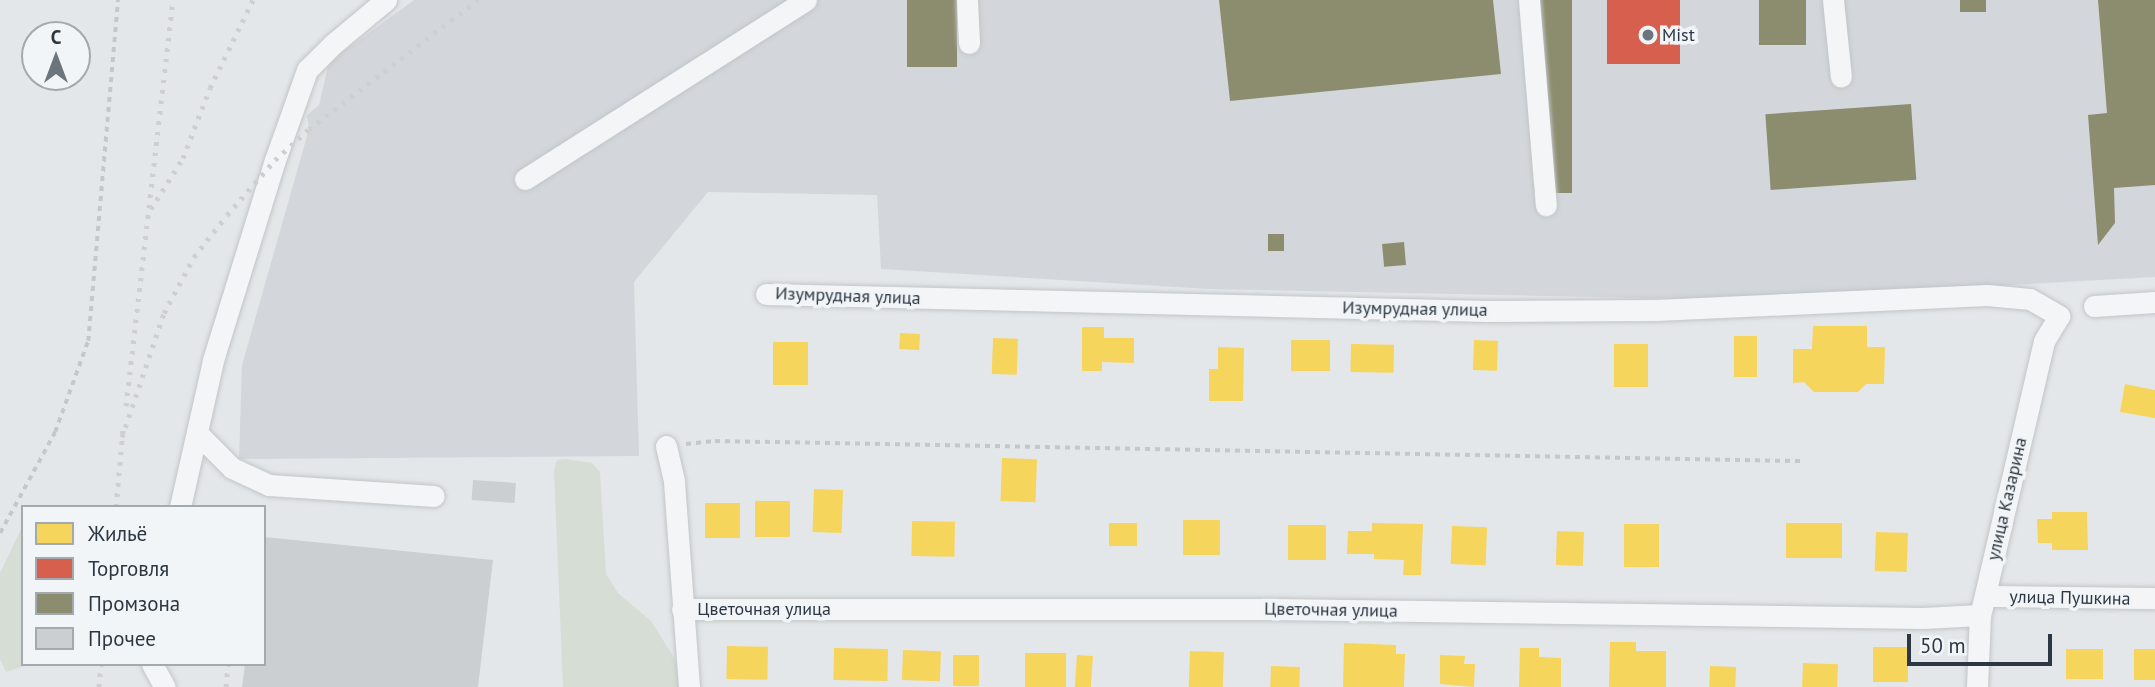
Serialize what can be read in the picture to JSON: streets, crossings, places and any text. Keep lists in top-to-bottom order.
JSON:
{
  "streets": {
    "street": [
      "Изумрудная улица",
      "улица Казарина",
      "улица Пушкина",
      "Цветочная улица"
    ]
  },
  "crossings": [
    ["Изумрудная улица", "улица Казарина"],
    ["улица Казарина", "улица Пушкина"],
    ["улица Казарина", "Цветочная улица"],
    ["улица Пушкина", "Цветочная улица"]
  ],
  "places": ["Mist"],
  "legend": [
    "Жильё",
    "Торговля",
    "Промзона",
    "Прочее"
  ],
  "scale_bar": "50 m",
  "north": "top"
}
